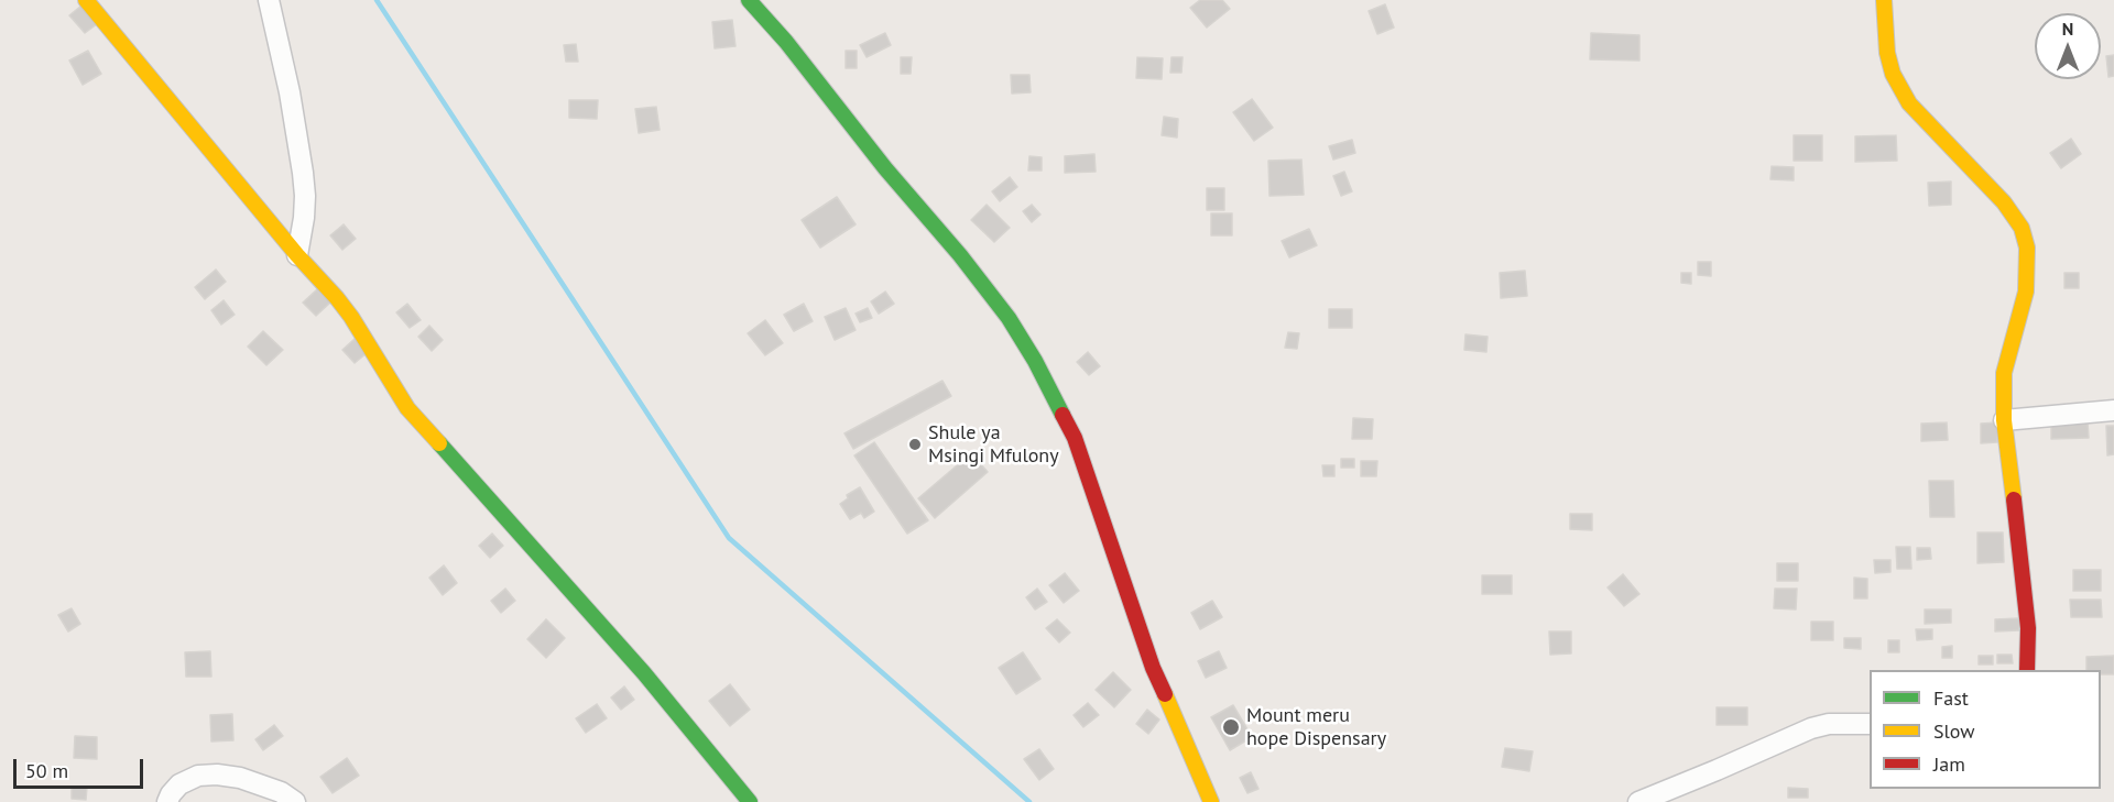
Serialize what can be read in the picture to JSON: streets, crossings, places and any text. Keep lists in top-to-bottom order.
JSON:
{
  "places": ["Shule ya Msingi Mfulony", "Mount meru hope Dispensary"],
  "legend": ["Fast", "Slow", "Jam"],
  "scale_bar": "50 m",
  "north": "top"
}
